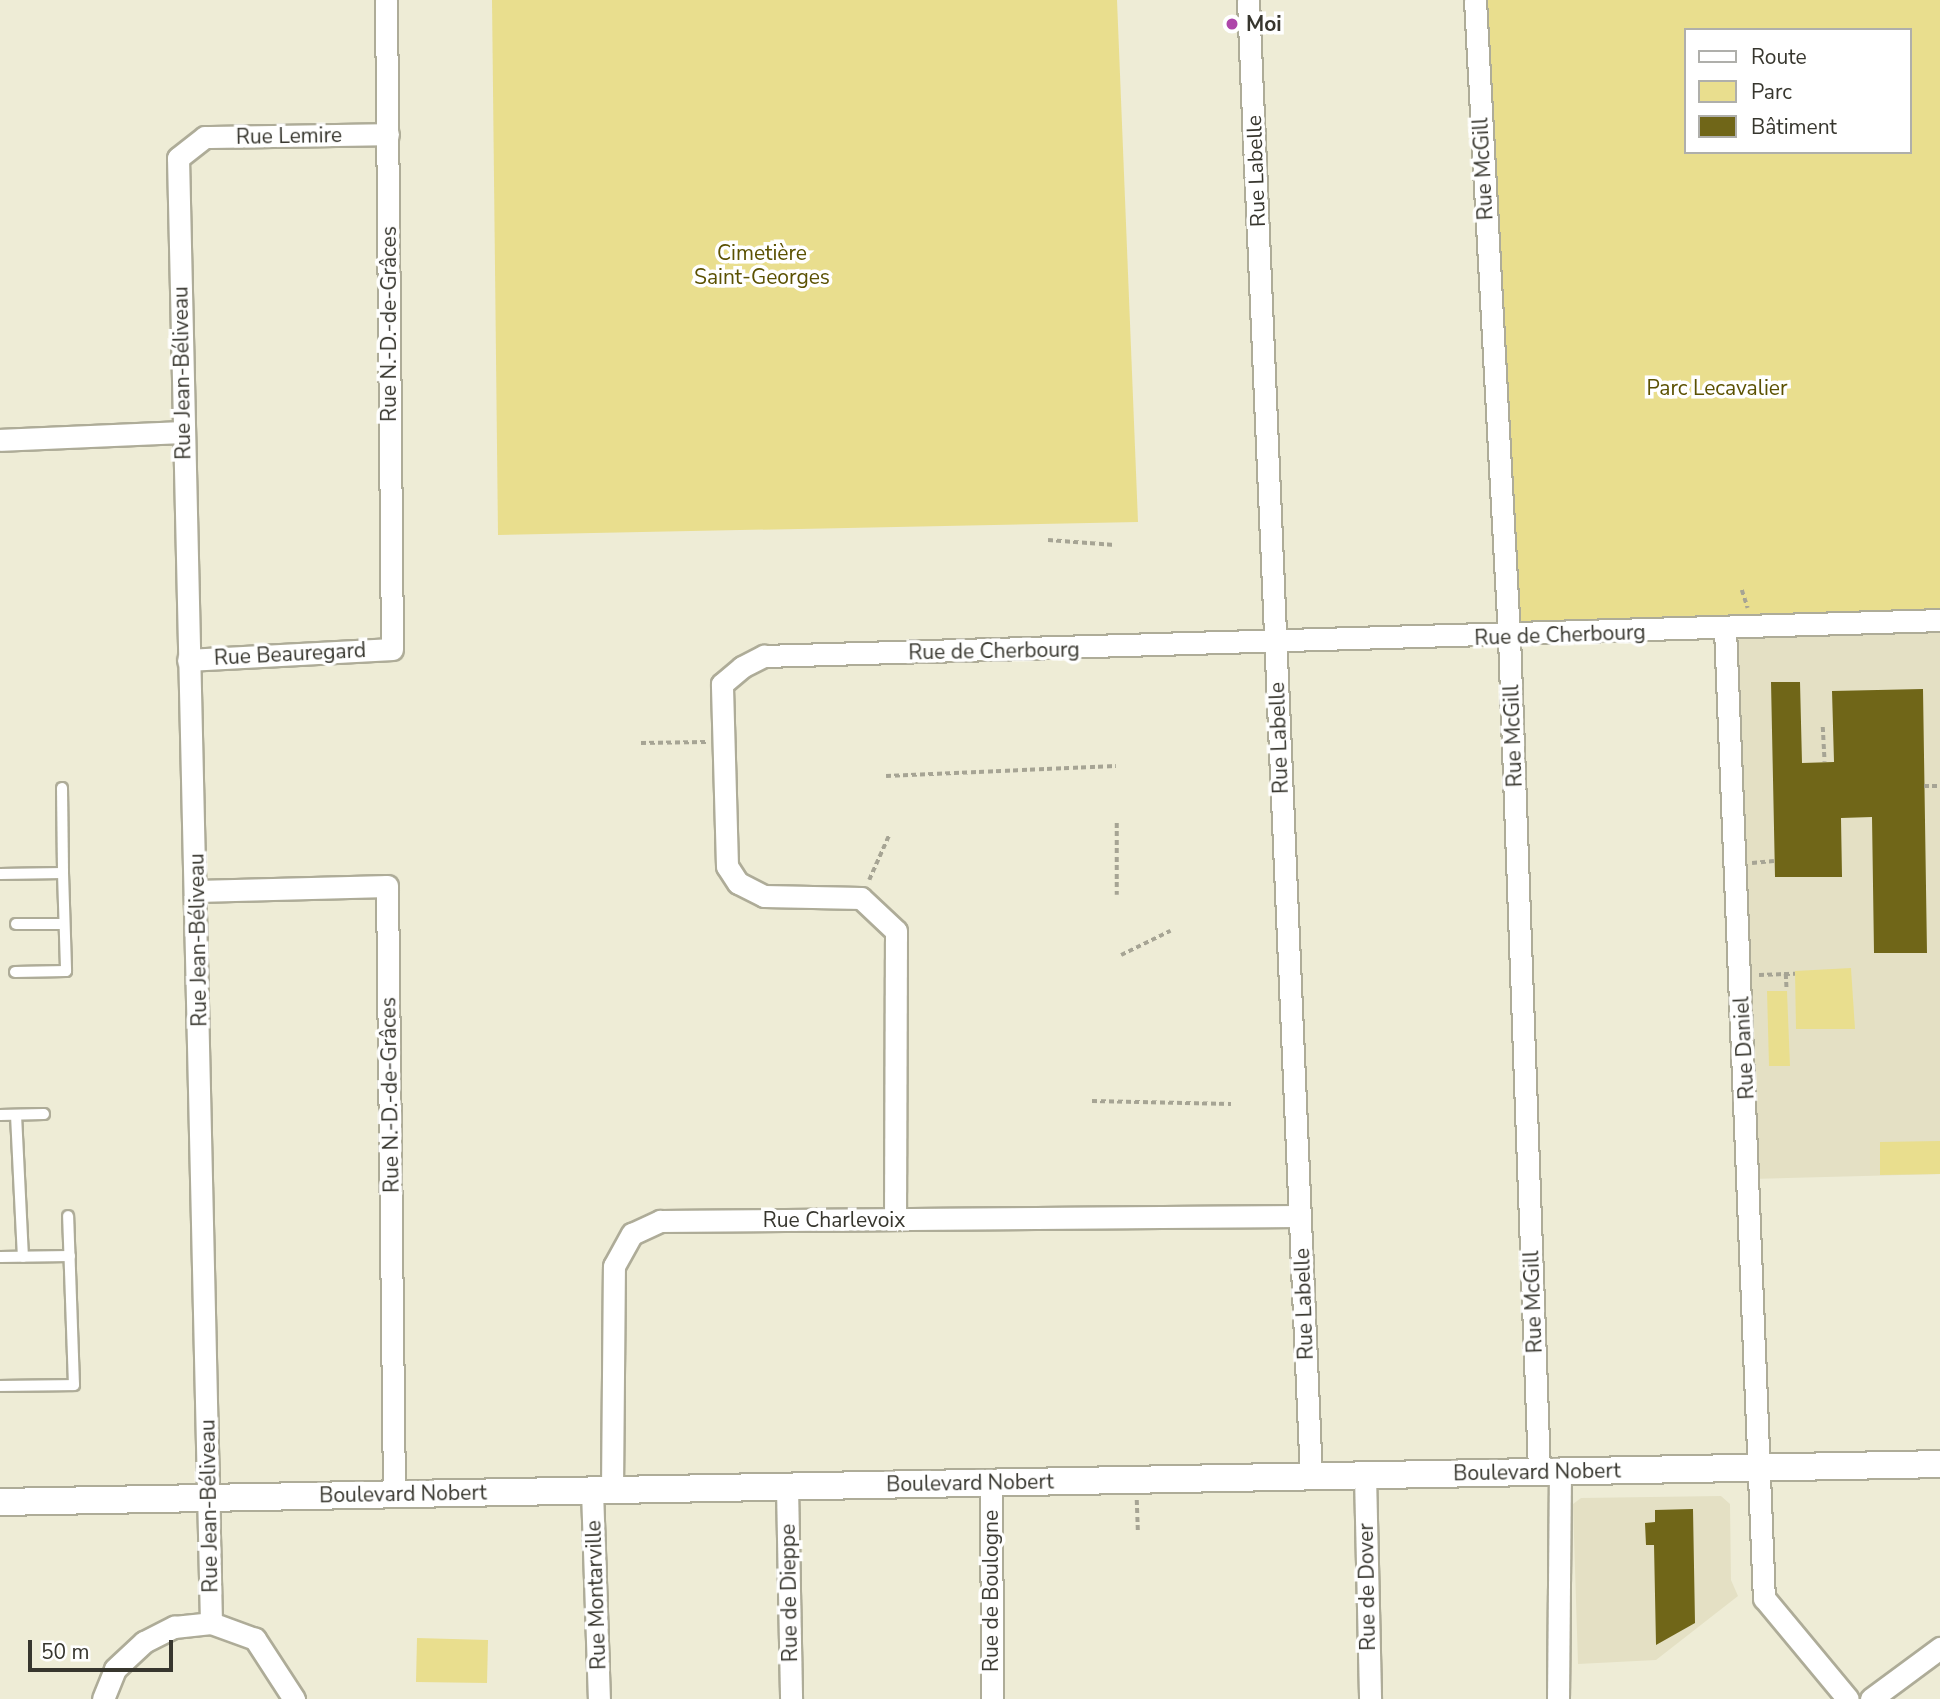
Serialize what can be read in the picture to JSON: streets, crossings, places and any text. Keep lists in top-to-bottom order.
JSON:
{
  "streets": {
    "street": [
      "Rue Lemire",
      "Rue McGill",
      "Rue Labelle",
      "Rue N.-D.-de-Grâces",
      "Rue Jean-Béliveau",
      "Rue de Cherbourg",
      "Rue Beauregard",
      "Rue Daniel",
      "Rue Charlevoix",
      "Boulevard Nobert",
      "Rue de Dover",
      "Rue de Boulogne",
      "Rue de Dieppe",
      "Rue Montarville"
    ]
  },
  "crossings": [
    ["Rue Lemire", "Rue N.-D.-de-Grâces"],
    ["Rue Lemire", "Rue Jean-Béliveau"],
    ["Rue McGill", "Rue de Cherbourg"],
    ["Rue McGill", "Boulevard Nobert"],
    ["Rue Labelle", "Rue de Cherbourg"],
    ["Rue Labelle", "Rue Charlevoix"],
    ["Rue Labelle", "Boulevard Nobert"],
    ["Rue N.-D.-de-Grâces", "Rue Jean-Béliveau"],
    ["Rue N.-D.-de-Grâces", "Rue Beauregard"],
    ["Rue N.-D.-de-Grâces", "Boulevard Nobert"],
    ["Rue Jean-Béliveau", "Rue Beauregard"],
    ["Rue Jean-Béliveau", "Boulevard Nobert"],
    ["Rue de Cherbourg", "Rue Daniel"],
    ["Rue Daniel", "Boulevard Nobert"],
    ["Rue Charlevoix", "Boulevard Nobert"],
    ["Rue Charlevoix", "Rue Montarville"],
    ["Boulevard Nobert", "Rue de Dover"],
    ["Boulevard Nobert", "Rue de Boulogne"],
    ["Boulevard Nobert", "Rue de Dieppe"],
    ["Boulevard Nobert", "Rue Montarville"]
  ],
  "parks": ["Cimetière Saint-Georges", "Parc Lecavalier"],
  "places": ["Moi"],
  "legend": ["Route", "Parc", "Bâtiment"],
  "scale_bar": "50 m"
}
